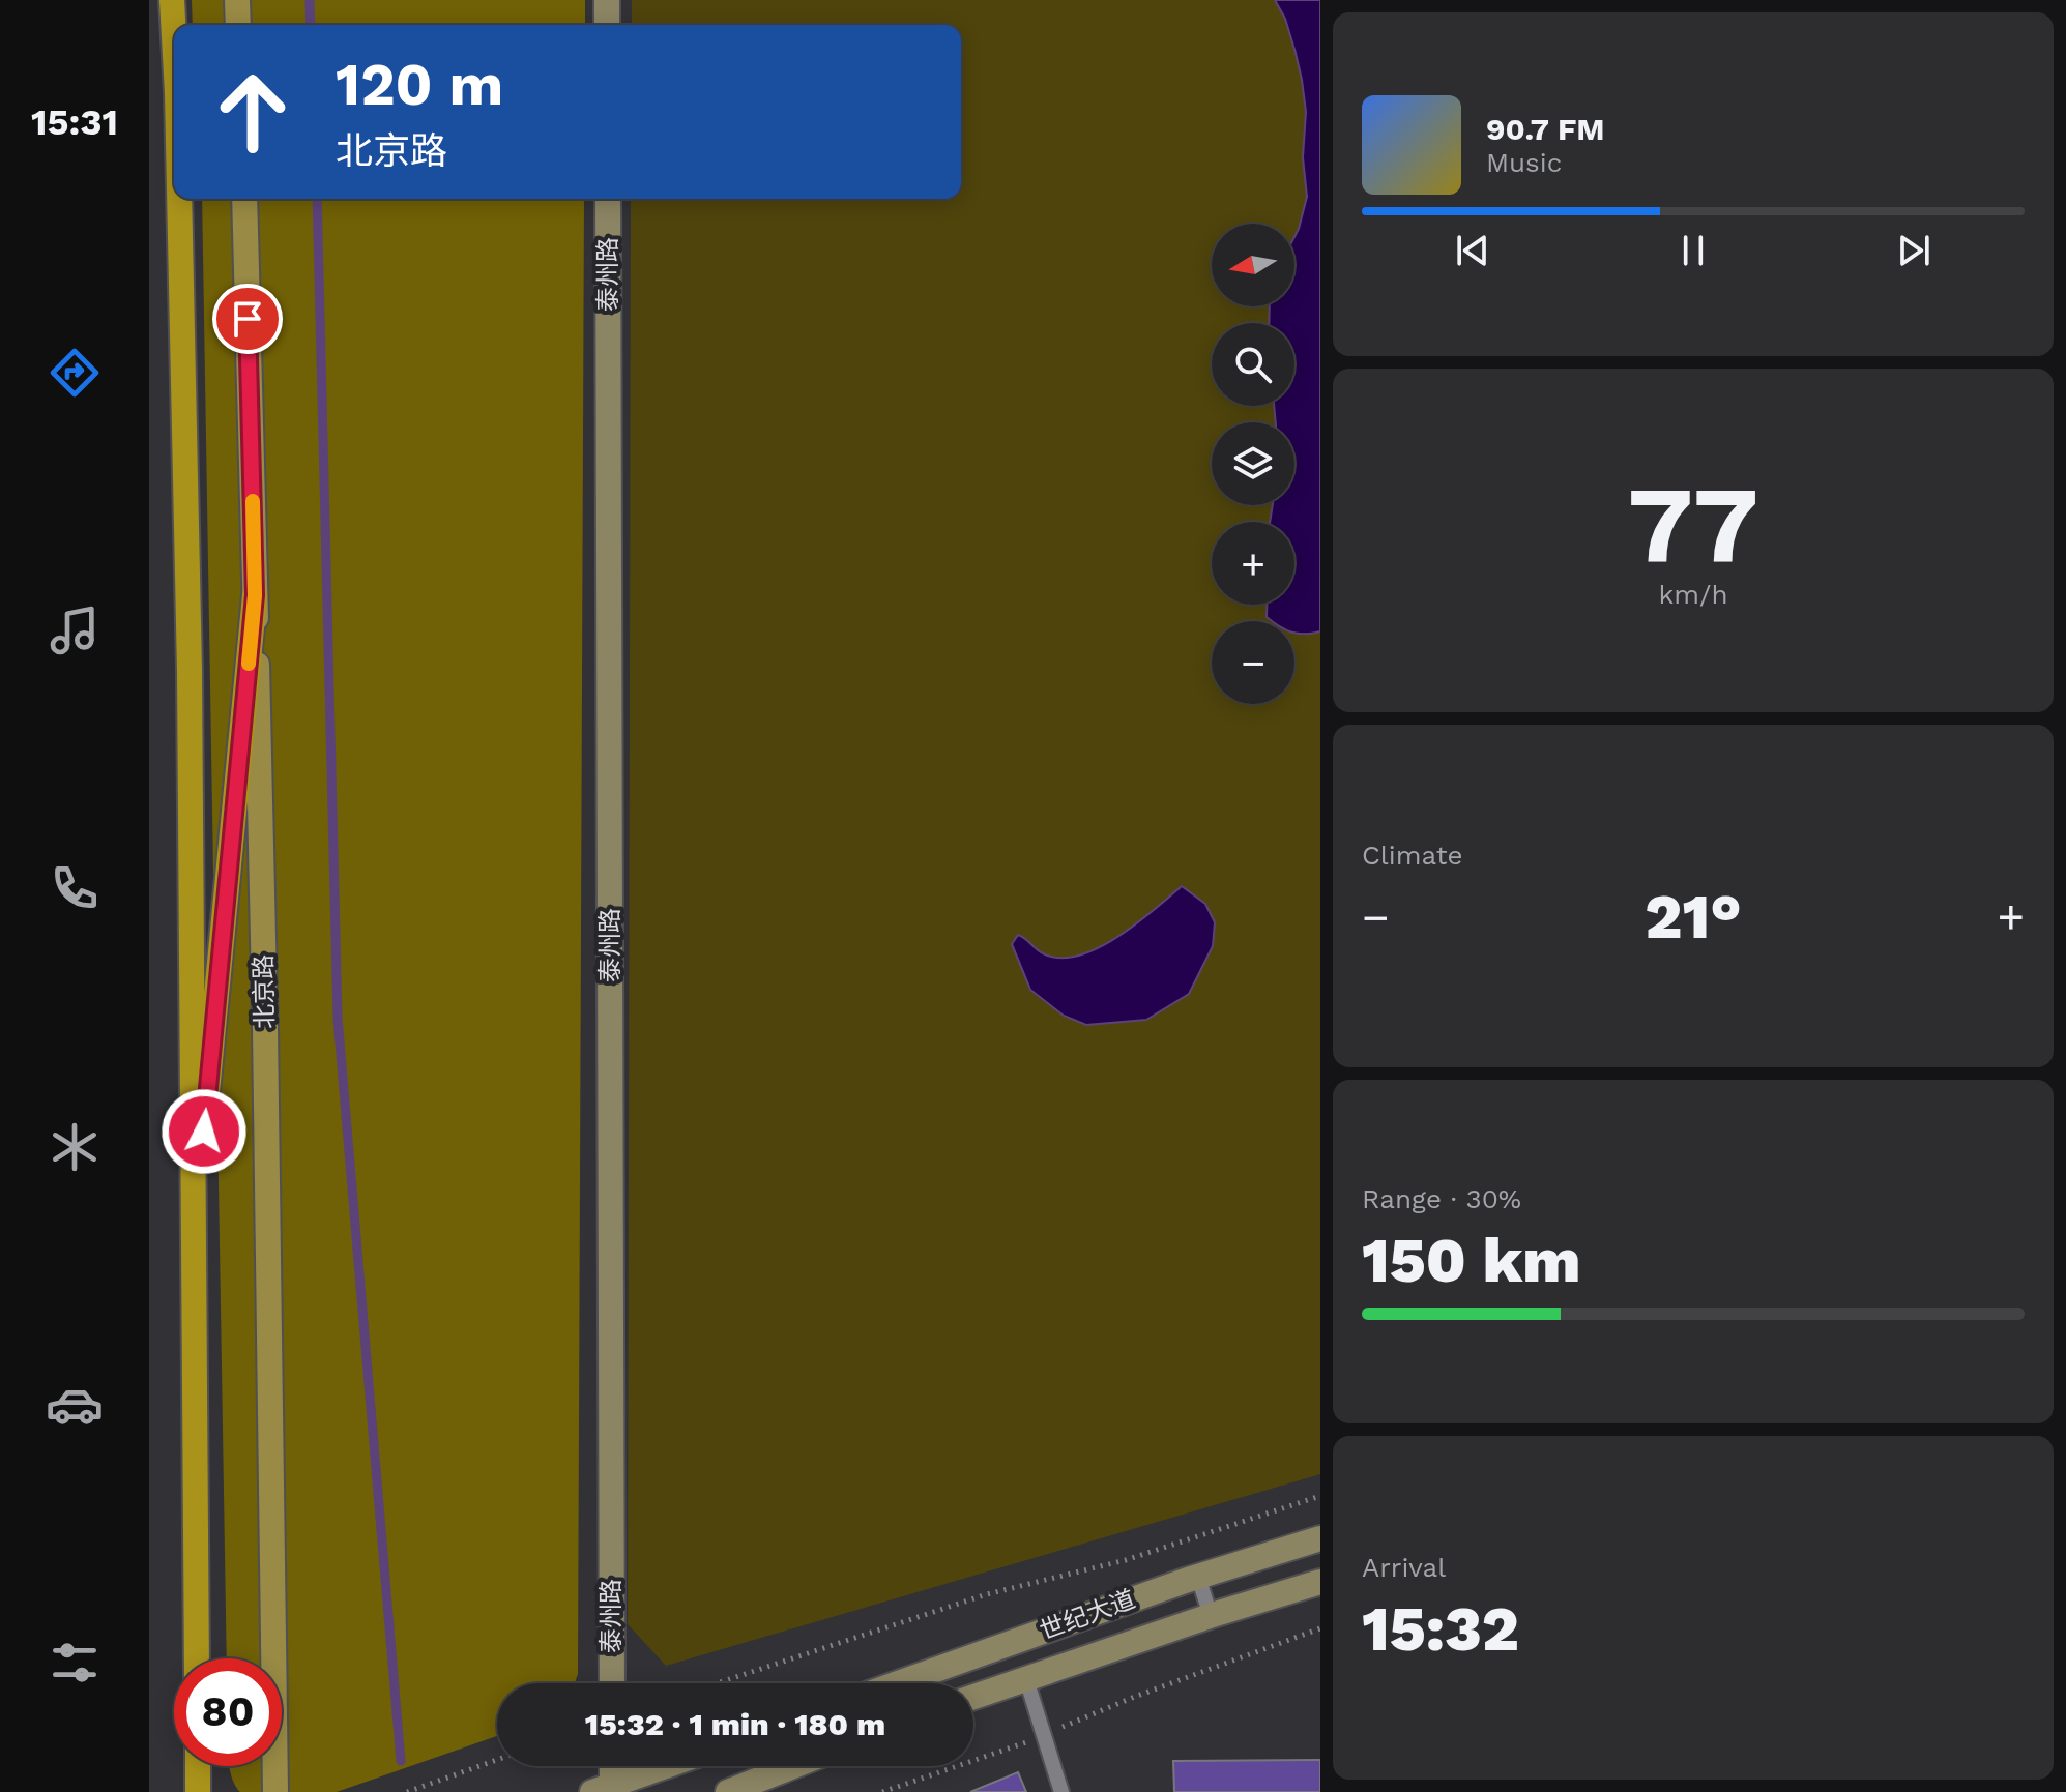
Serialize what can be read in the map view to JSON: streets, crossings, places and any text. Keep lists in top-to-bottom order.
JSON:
{
  "streets": {
    "main road": ["北京路"],
    "street": ["泰州路", "世纪大道"]
  },
  "north": "left",
  "page": {
    "tabs": "15:31",
    "turn": ["120 m", "北京路"],
    "song": ["90.7 FM", "Music"],
    "map_buttons": ["+", "−"],
    "tile": [
      ["77", "km/h"],
      "Climate",
      ["Range · 30%", "150 km"],
      ["Arrival", "15:32"]
    ],
    "heat": ["−", "21°", "+"],
    "limit": "80",
    "trip": "15:32 · 1 min · 180 m"
  }
}
